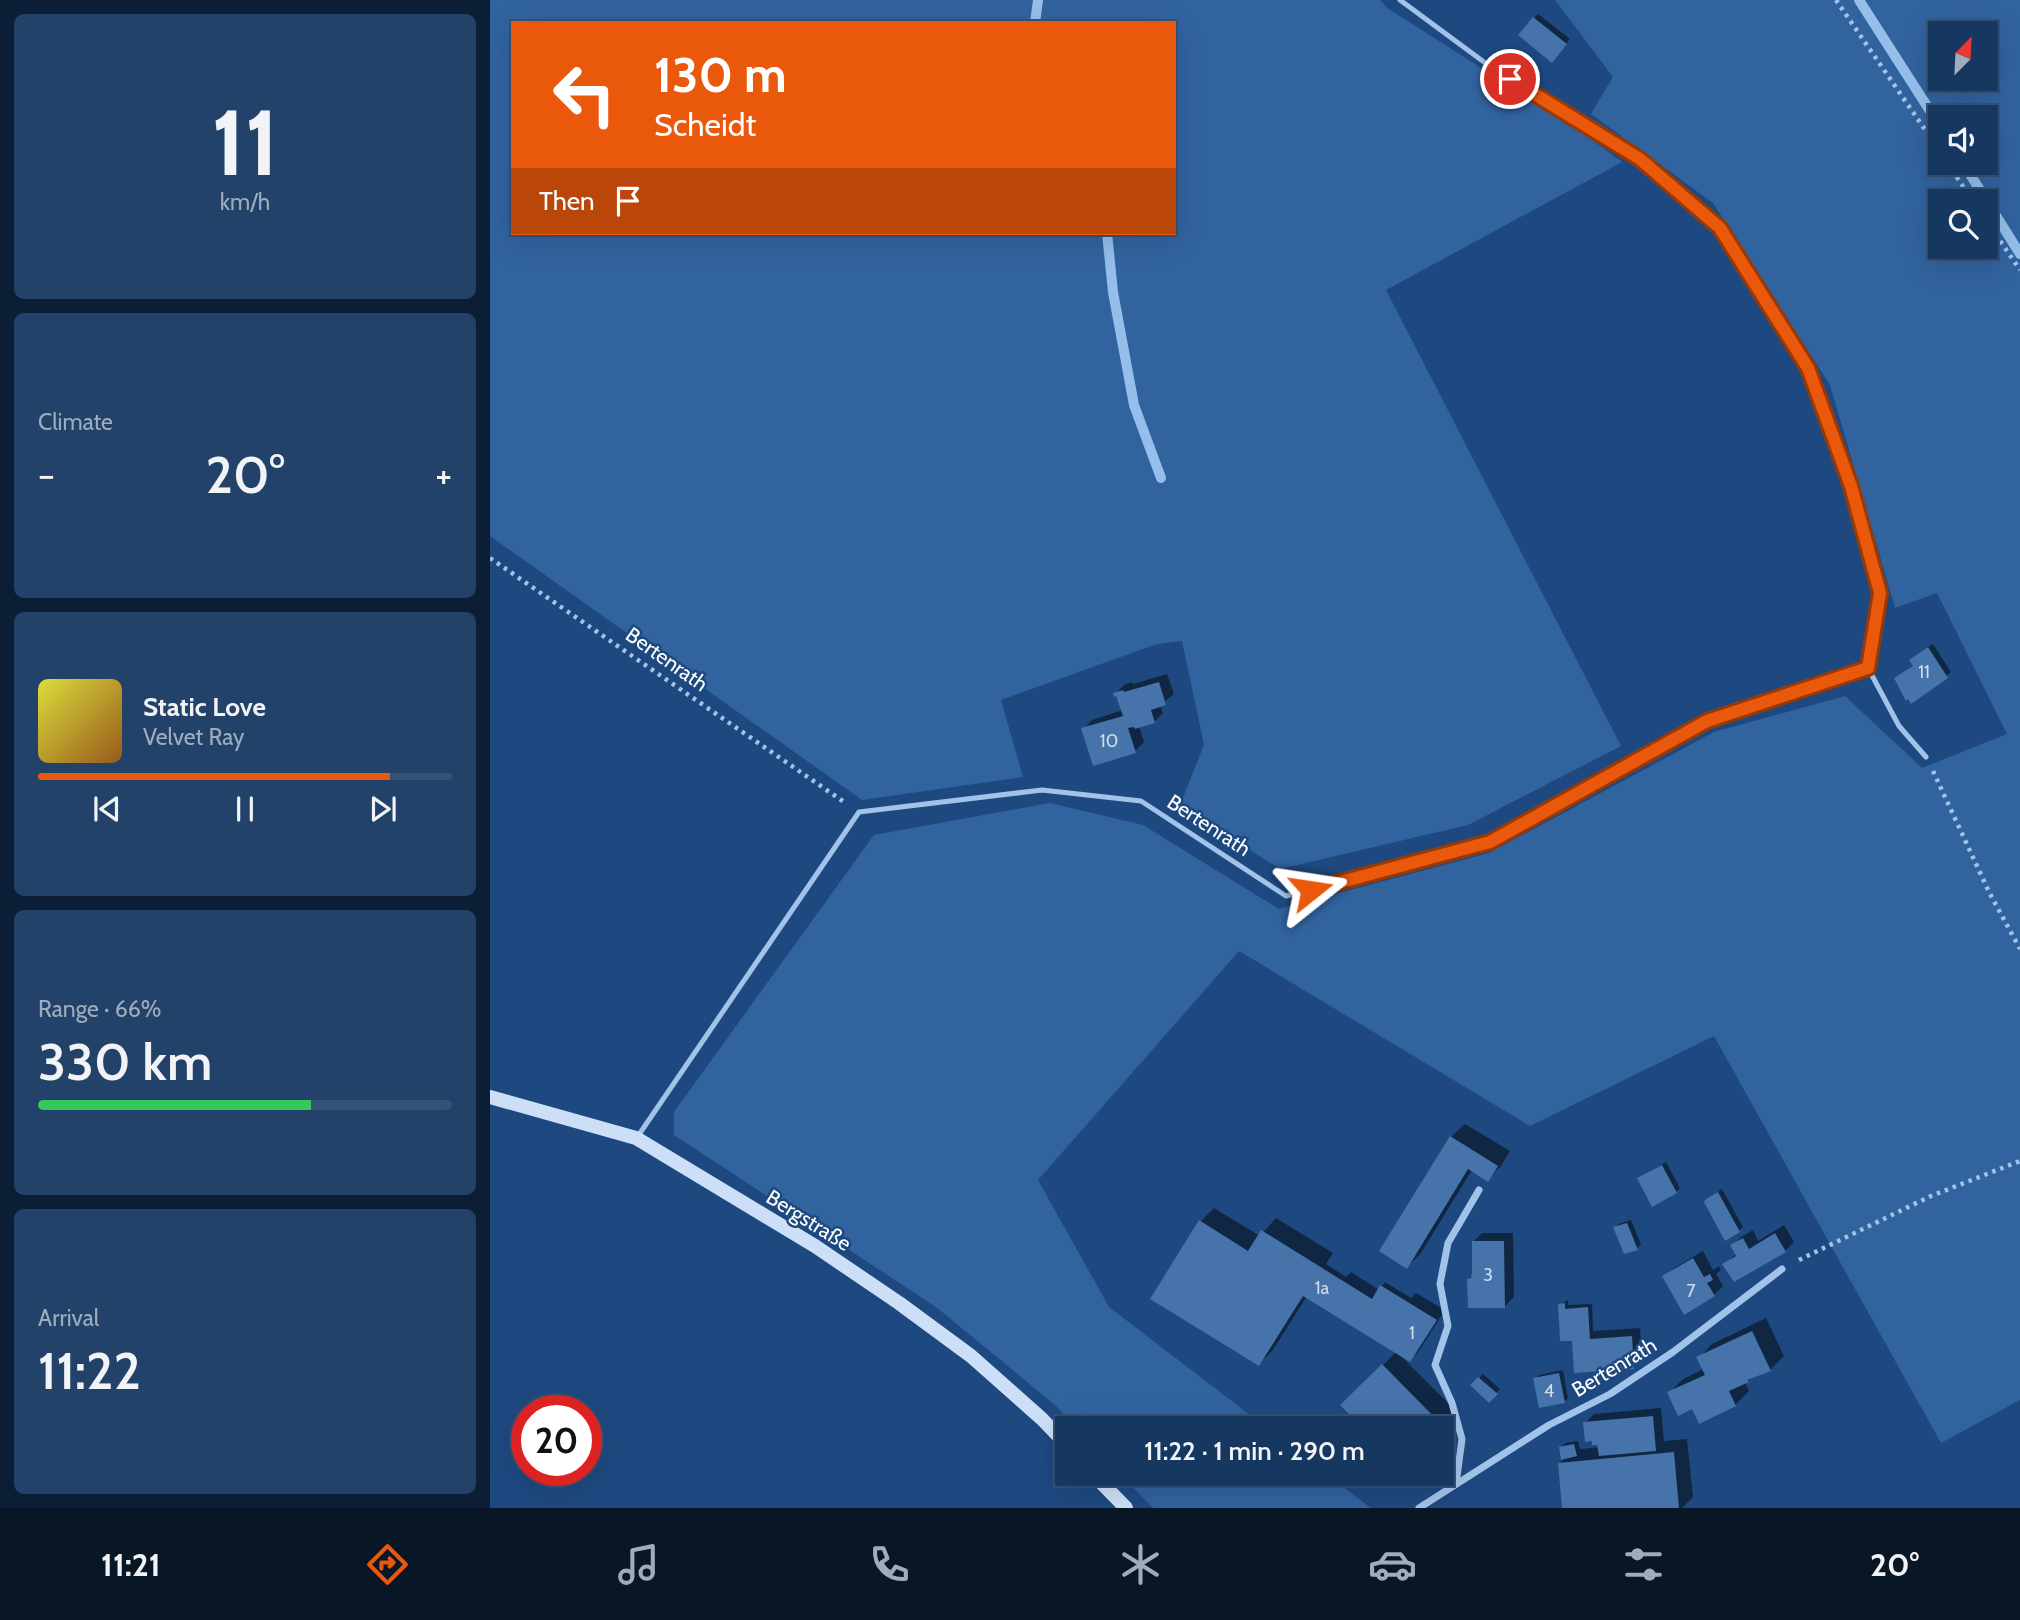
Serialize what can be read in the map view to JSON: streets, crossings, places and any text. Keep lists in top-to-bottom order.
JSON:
{
  "streets": {
    "street": ["Bertenrath", "Bergstraße"]
  },
  "house_numbers": [
    "11",
    "10",
    "3",
    "1a",
    "7",
    "1",
    "4"
  ],
  "north": "top right",
  "page": {
    "tile": [
      ["11", "km/h"],
      "Climate",
      ["Range · 66%", "330 km"],
      ["Arrival", "11:22"]
    ],
    "turn": ["130 m", "Scheidt"],
    "then": "Then",
    "heat": ["−", "20°", "+"],
    "song": ["Static Love", "Velvet Ray"],
    "limit": "20",
    "trip": "11:22 · 1 min · 290 m",
    "tabs": ["11:21", "20°"]
  }
}
